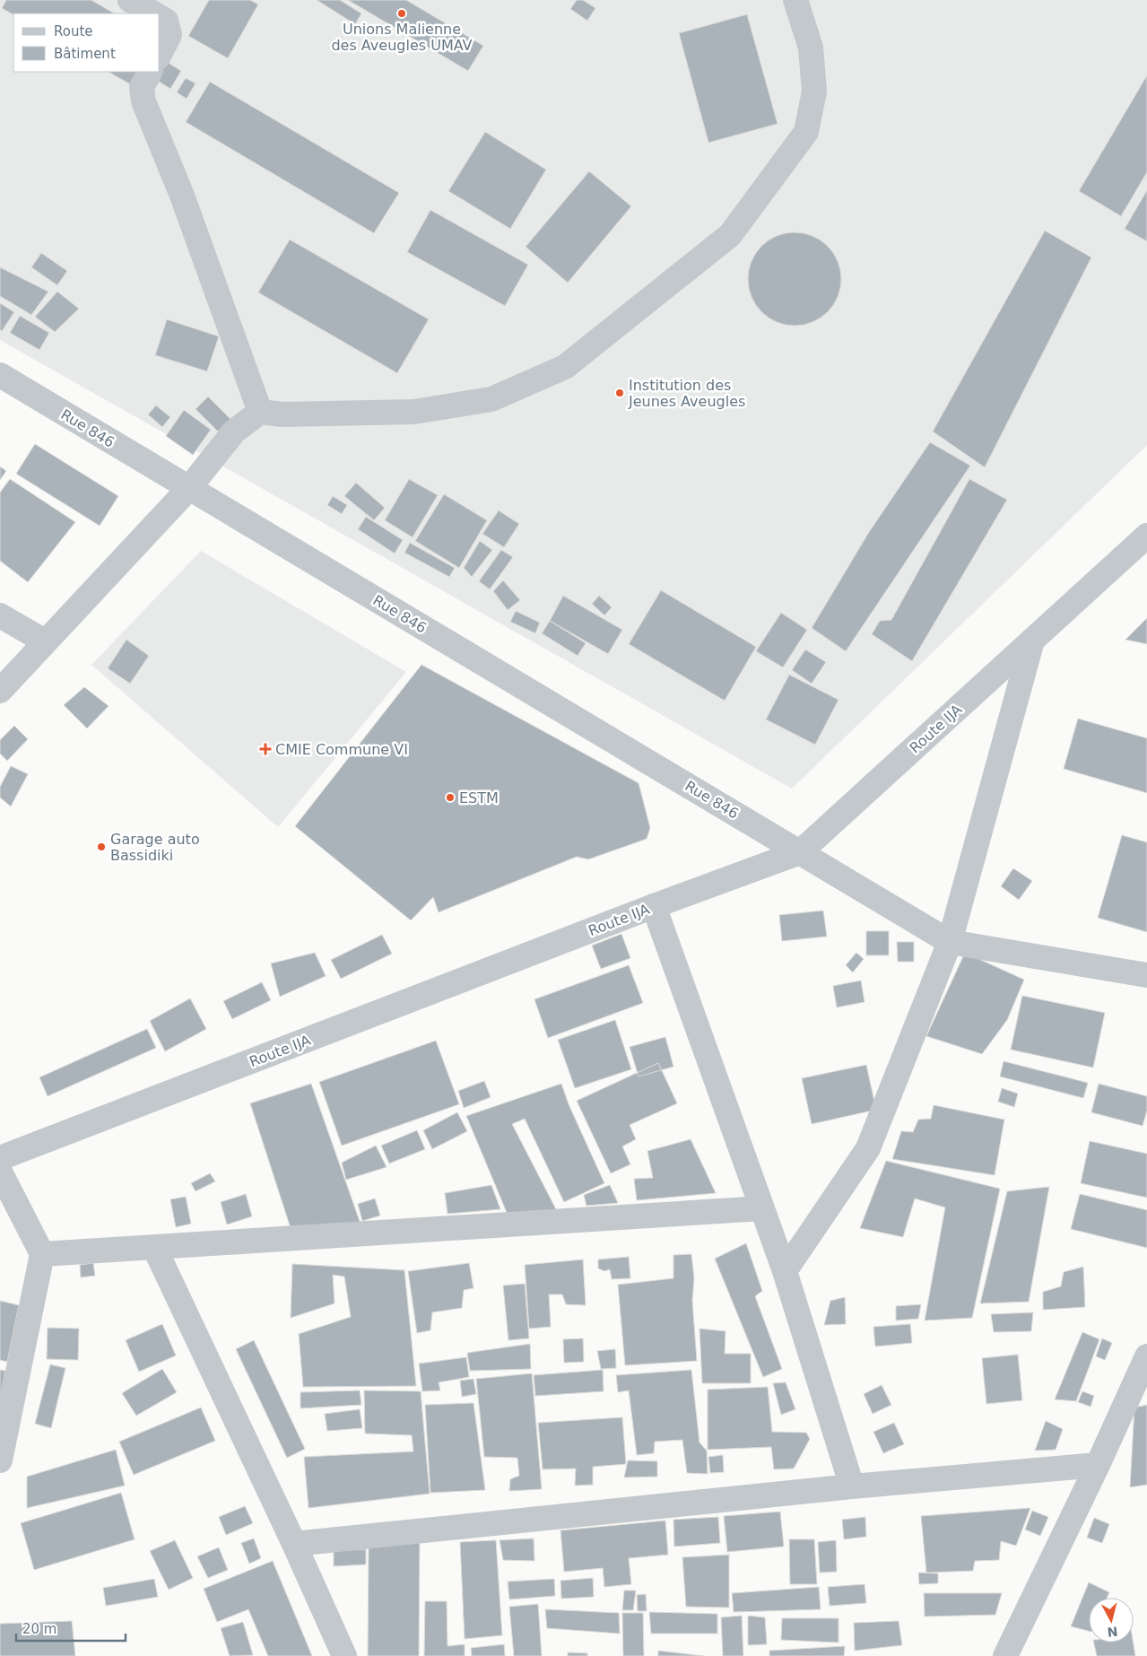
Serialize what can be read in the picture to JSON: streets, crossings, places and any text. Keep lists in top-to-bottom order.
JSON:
{
  "streets": {
    "street": ["Rue 846", "Route IJA"]
  },
  "crossings": [
    ["Rue 846", "Route IJA"]
  ],
  "places": {
    "other": [
      "Unions Malienne des Aveugles UMAV",
      "Institution des Jeunes Aveugles",
      "ESTM",
      "Garage auto Bassidiki"
    ],
    "health": ["CMIE Commune VI"]
  },
  "legend": ["Route", "Bâtiment"],
  "scale_bar": "20 m",
  "north": "bottom"
}
